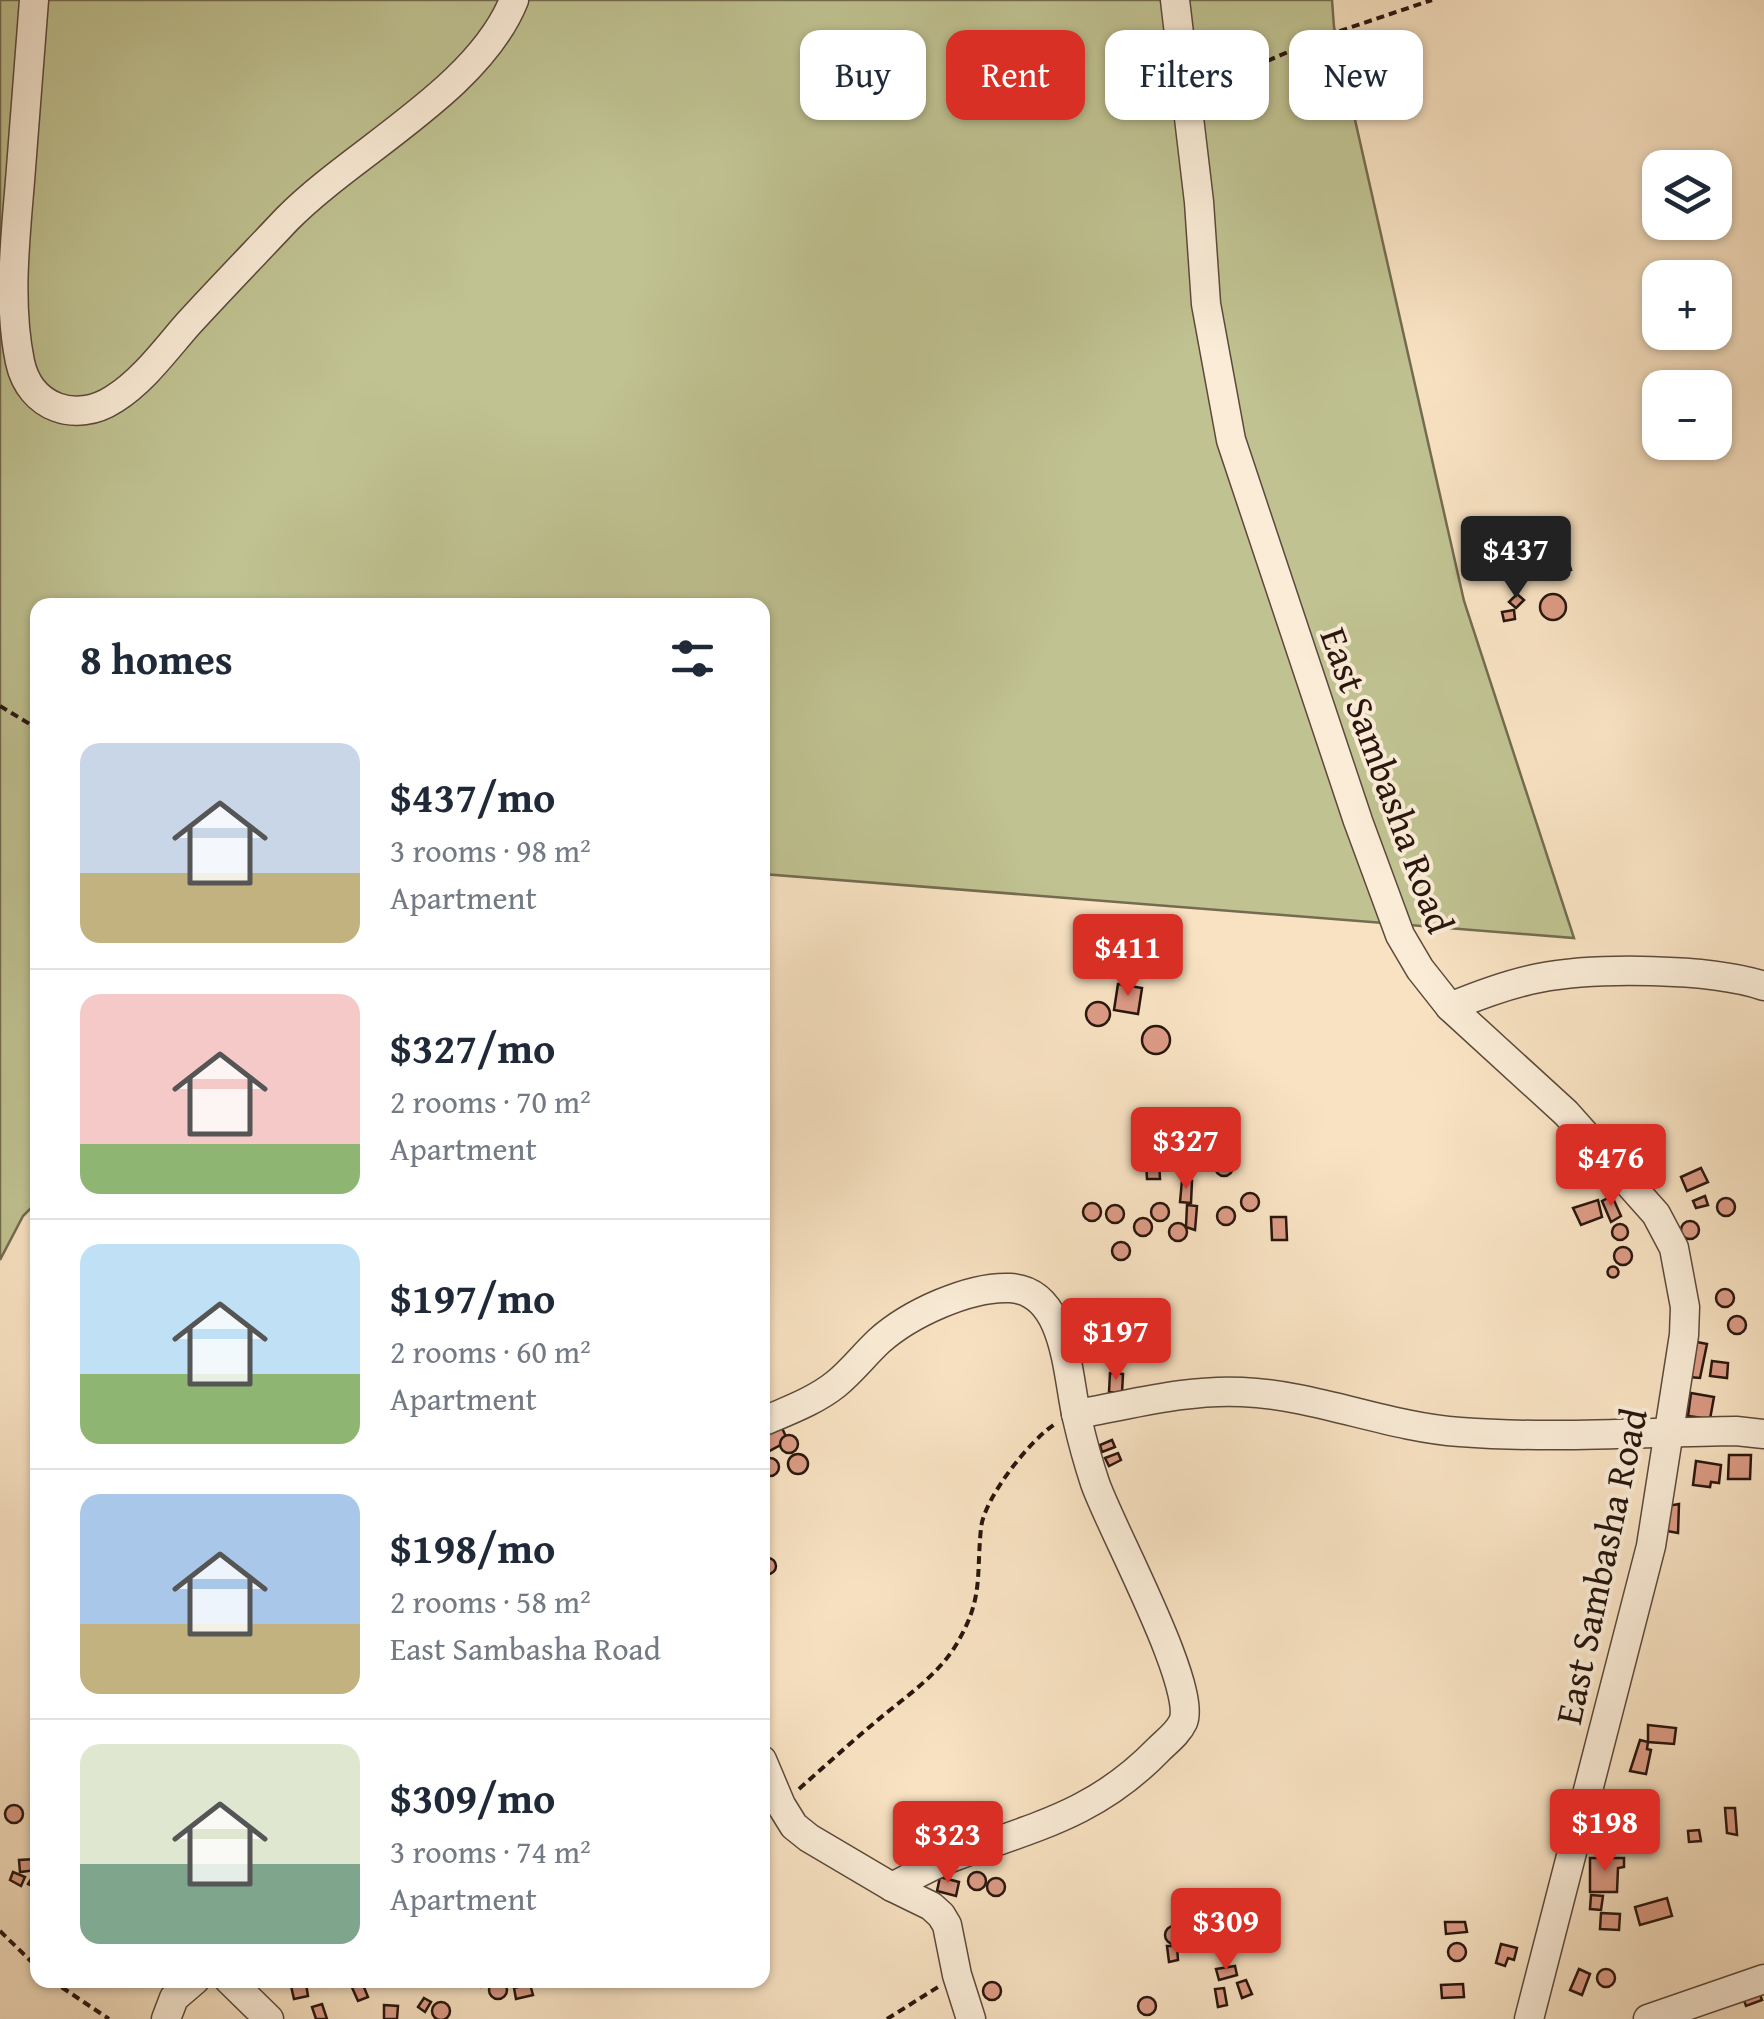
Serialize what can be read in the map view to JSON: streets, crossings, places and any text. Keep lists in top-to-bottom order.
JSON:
{
  "streets": {
    "street": ["East Sambasha Road"]
  },
  "page": {
    "chip": [
      "Buy",
      "Rent",
      "Filters",
      "New"
    ],
    "map_buttons": ["+", "−"],
    "price": [
      "$437",
      "$411",
      "$327",
      "$476",
      "$197",
      "$198",
      "$323",
      "$309"
    ],
    "heading": "8 homes",
    "list": [
      {
        "name": "$437/mo",
        "note": "3 rooms · 98 m² · Apartment"
      },
      {
        "name": "$327/mo",
        "note": "2 rooms · 70 m² · Apartment"
      },
      {
        "name": "$197/mo",
        "note": "2 rooms · 60 m² · Apartment"
      },
      {
        "name": "$198/mo",
        "note": "2 rooms · 58 m² · East Sambasha Road"
      },
      {
        "name": "$309/mo",
        "note": "3 rooms · 74 m² · Apartment"
      }
    ]
  }
}
